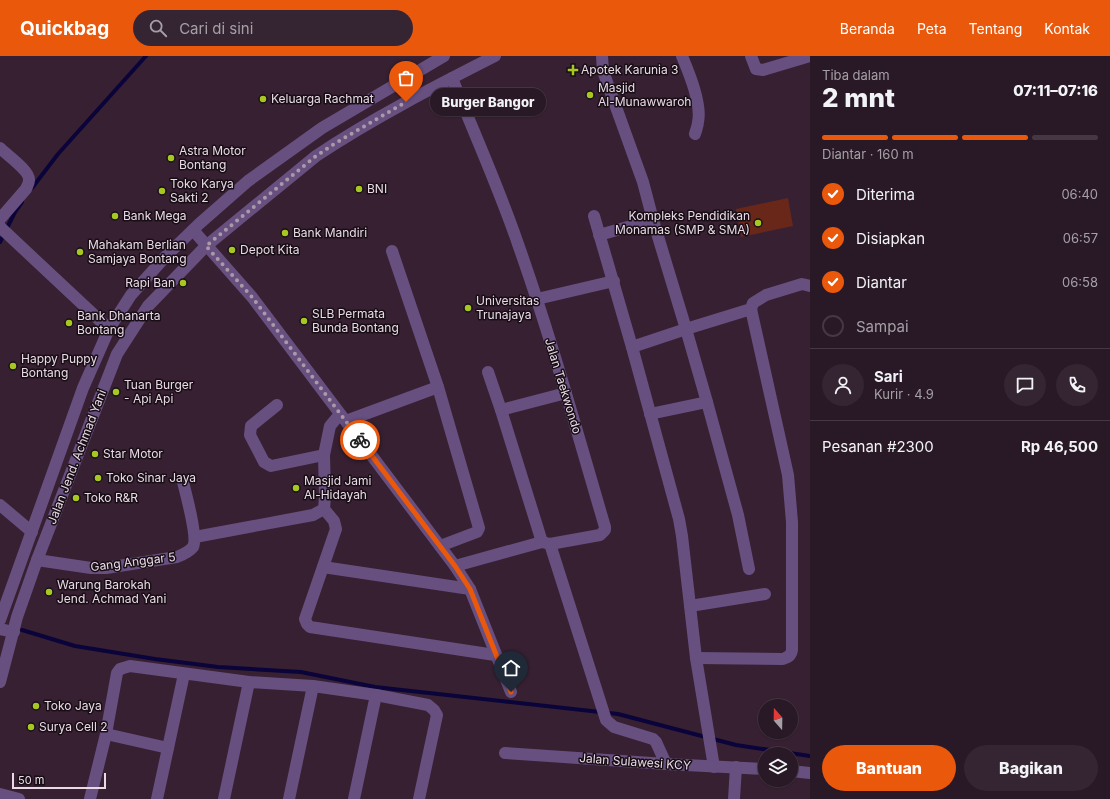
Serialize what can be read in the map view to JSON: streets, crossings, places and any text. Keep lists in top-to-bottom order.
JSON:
{
  "streets": {
    "street": [
      "Jalan Taekwondo",
      "Jalan Jend. Achmad Yani",
      "Gang Anggar 5",
      "Jalan Sulawesi KCY"
    ]
  },
  "crossings": [
    ["Jalan Taekwondo", "Jalan Jend. Achmad Yani"],
    ["Jalan Jend. Achmad Yani", "Gang Anggar 5"]
  ],
  "places": {
    "health": ["Apotek Karunia 3"],
    "other": [
      "Masjid Al-Munawwaroh",
      "Keluarga Rachmat",
      "Burger Bangor",
      "Astra Motor Bontang",
      "BNI",
      "Toko Karya Sakti 2",
      "Bank Mega",
      "Kompleks Pendidikan Monamas (SMP & SMA)",
      "Bank Mandiri",
      "Depot Kita",
      "Mahakam Berlian Samjaya Bontang",
      "Rapi Ban",
      "Universitas Trunajaya",
      "SLB Permata Bunda Bontang",
      "Bank Dhanarta Bontang",
      "Happy Puppy Bontang",
      "Tuan Burger - Api Api",
      "Star Motor",
      "Toko Sinar Jaya",
      "Masjid Jami Al-Hidayah",
      "Toko R&R",
      "Warung Barokah Jend. Achmad Yani",
      "Toko Jaya",
      "Surya Cell 2"
    ]
  },
  "scale_bar": "50 m",
  "north": "top",
  "page": {
    "header": "Quickbag",
    "search": "Cari di sini",
    "nav": [
      "Beranda",
      "Peta",
      "Tentang",
      "Kontak"
    ],
    "heading": ["2 mnt", "Tiba dalam", "07:11–07:16"],
    "panel": [
      "Sari",
      "Kurir · 4.9",
      "Pesanan #2300",
      "Rp 46,500"
    ],
    "bubble": "Burger Bangor",
    "bar": "Diantar · 160 m",
    "list": [
      ["Diterima", "06:40"],
      ["Disiapkan", "06:57"],
      ["Diantar", "06:58"],
      "Sampai"
    ],
    "buttons": ["Bantuan", "Bagikan"],
    "scale": "50 m"
  }
}
